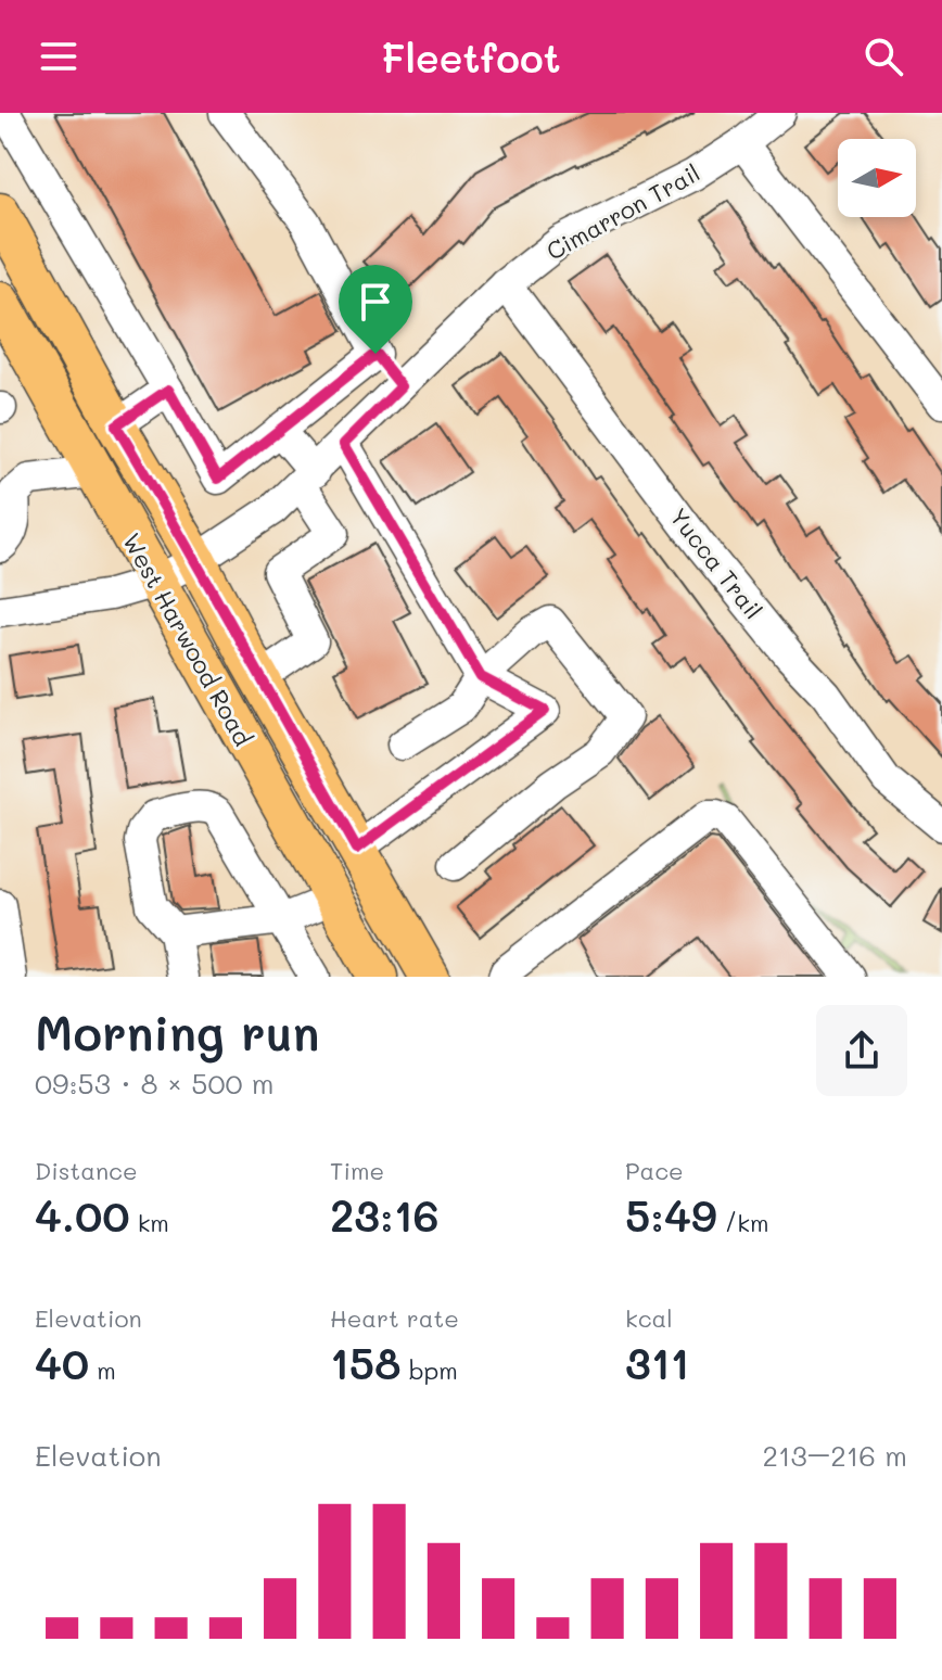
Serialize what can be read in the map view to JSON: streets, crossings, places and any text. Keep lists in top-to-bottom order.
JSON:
{
  "streets": {
    "main road": ["West Harwood Road"],
    "street": ["Cimarron Trail", "Yucca Trail"]
  },
  "crossings": [
    ["Cimarron Trail", "Yucca Trail"],
    ["Cimarron Trail", "West Harwood Road"]
  ],
  "north": "right",
  "page": {
    "header": "Fleetfoot",
    "heading": ["Morning run", "09:53 · 8 × 500 m"],
    "stats": [
      ["Distance", "4.00 km"],
      ["Time", "23:16"],
      ["Pace", "5:49 /km"],
      ["Elevation", "40 m"],
      ["Heart rate", "158 bpm"],
      ["kcal", "311"]
    ],
    "chart": ["Elevation", "213–216 m"]
  }
}
